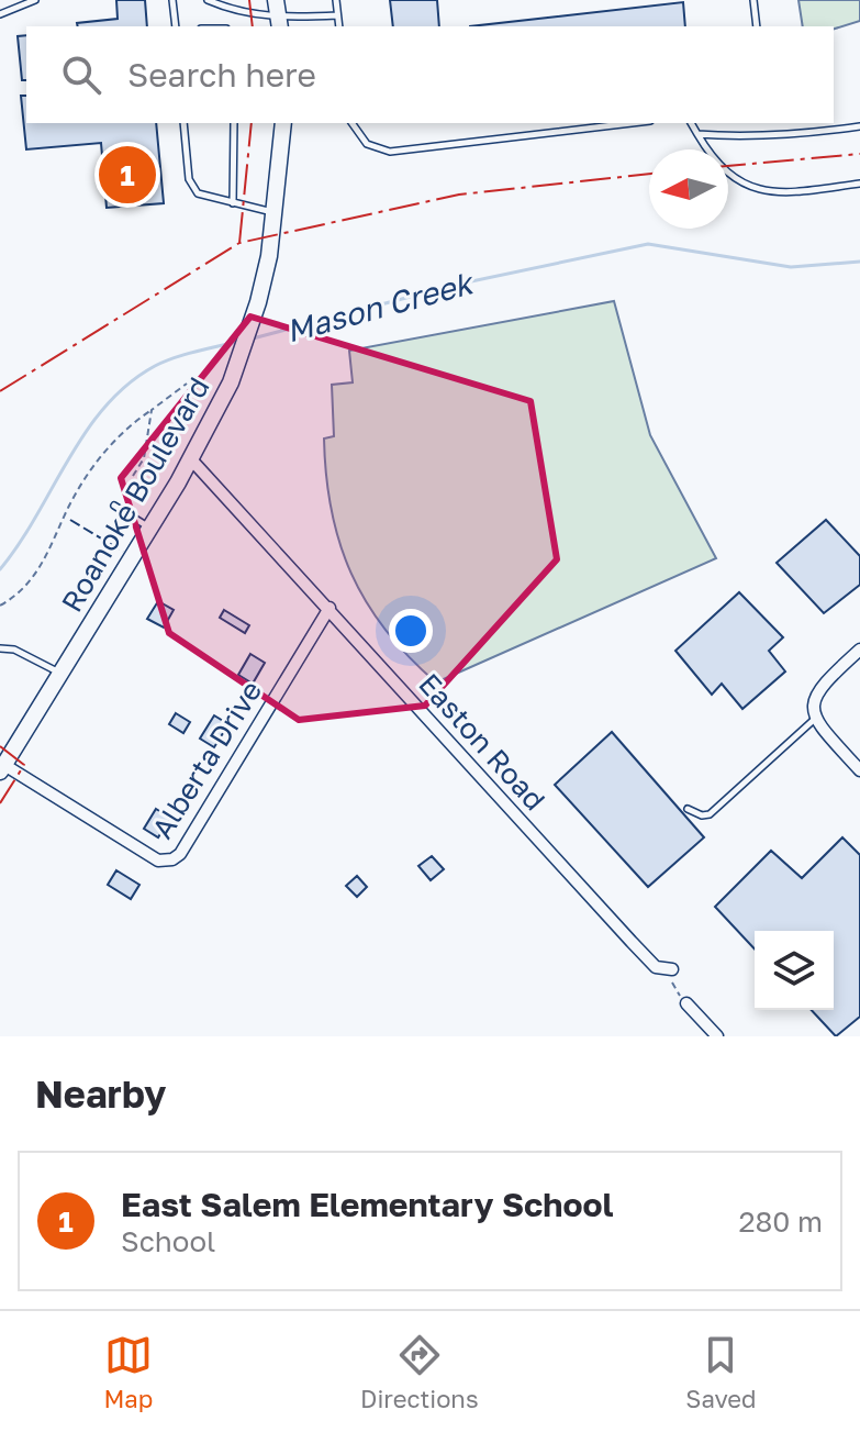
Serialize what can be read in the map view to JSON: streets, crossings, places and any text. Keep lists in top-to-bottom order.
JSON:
{
  "streets": {
    "main road": ["Roanoke Boulevard"],
    "street": ["Easton Road", "Alberta Drive"]
  },
  "crossings": [
    ["Roanoke Boulevard", "Easton Road"],
    ["Roanoke Boulevard", "Alberta Drive"],
    ["Easton Road", "Alberta Drive"]
  ],
  "water": ["Mason Creek"],
  "north": "left",
  "page": {
    "search": "Search here",
    "pins": "1",
    "heading": "Nearby",
    "list": [
      {
        "mark": "1",
        "name": "East Salem Elementary School",
        "note": "School",
        "value": "280 m"
      }
    ],
    "nav": ["Map", "Directions", "Saved"]
  }
}
